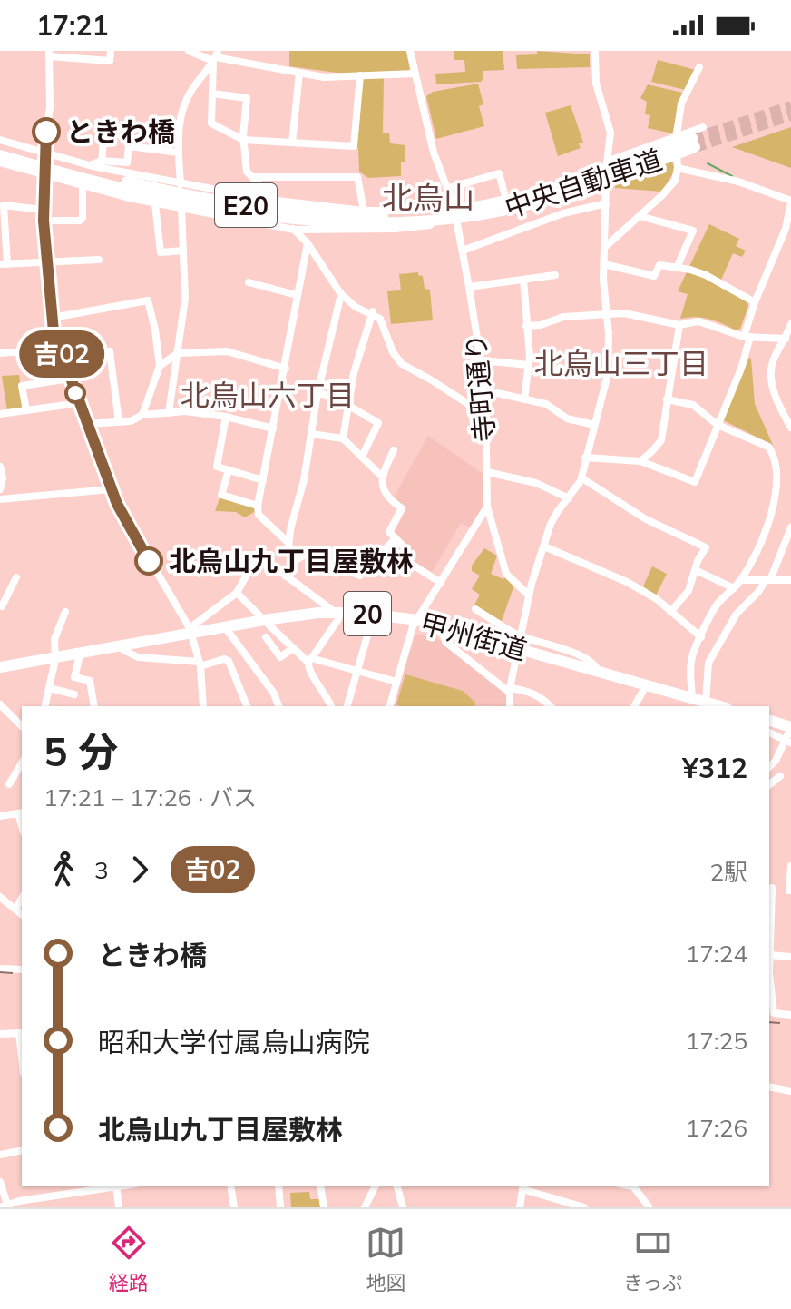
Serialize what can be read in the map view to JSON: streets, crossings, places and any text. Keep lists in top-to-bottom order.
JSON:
{
  "streets": {
    "highway": [
      "中央自動車道",
      "E20",
      "20",
      "甲州街道"
    ],
    "street": ["寺町通り"]
  },
  "districts": ["北烏山", "北烏山三丁目", "北烏山六丁目"],
  "places": ["ときわ橋", "北烏山九丁目屋敷林"],
  "lines": ["bus line 吉02"],
  "page": {
    "status": "17:21",
    "on_map": "吉02",
    "heading": ["5 分", "17:21 – 17:26 · バス", "¥312"],
    "legs": ["3", "吉02", "2駅"],
    "list": [
      {
        "name": "ときわ橋",
        "value": "17:24"
      },
      {
        "name": "昭和大学付属烏山病院",
        "value": "17:25"
      },
      {
        "name": "北烏山九丁目屋敷林",
        "value": "17:26"
      }
    ],
    "tabs": ["経路", "地図", "きっぷ"]
  }
}
